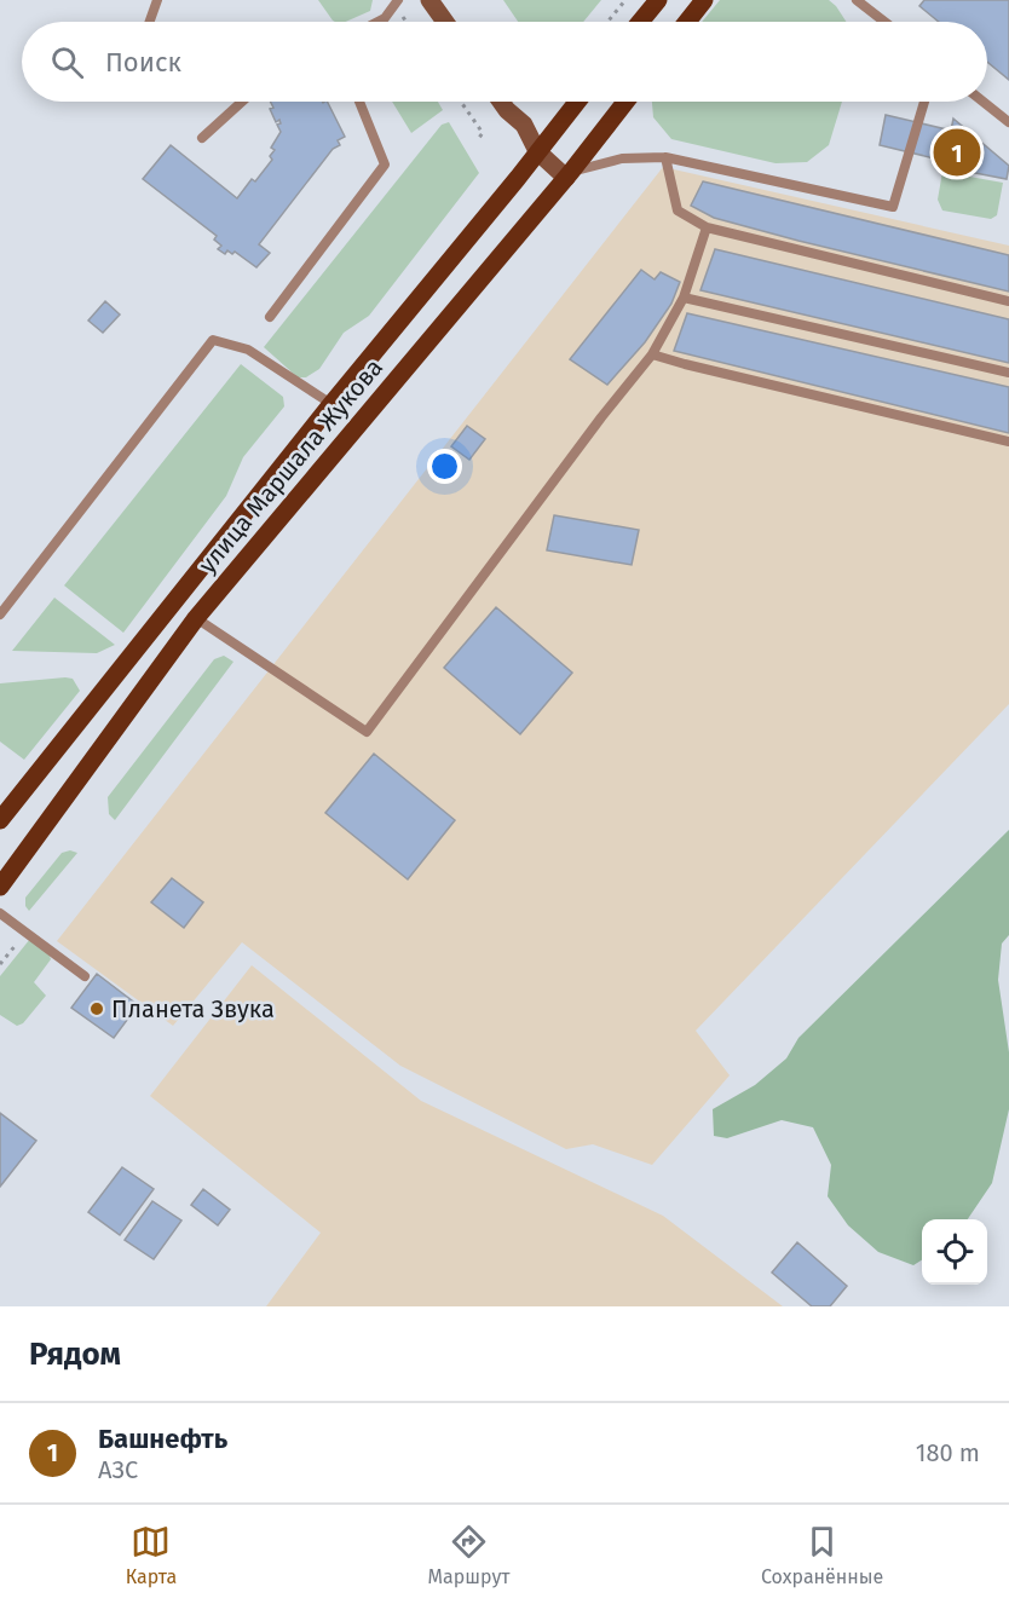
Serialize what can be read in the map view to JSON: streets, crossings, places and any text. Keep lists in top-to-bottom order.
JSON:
{
  "streets": {
    "main road": ["улица Маршала Жукова"]
  },
  "places": ["Планета Звука"],
  "page": {
    "search": "Поиск",
    "pins": "1",
    "heading": "Рядом",
    "list": [
      {
        "mark": "1",
        "name": "Башнефть",
        "note": "АЗС",
        "value": "180 m"
      }
    ],
    "nav": ["Карта", "Маршрут", "Сохранённые"]
  }
}
